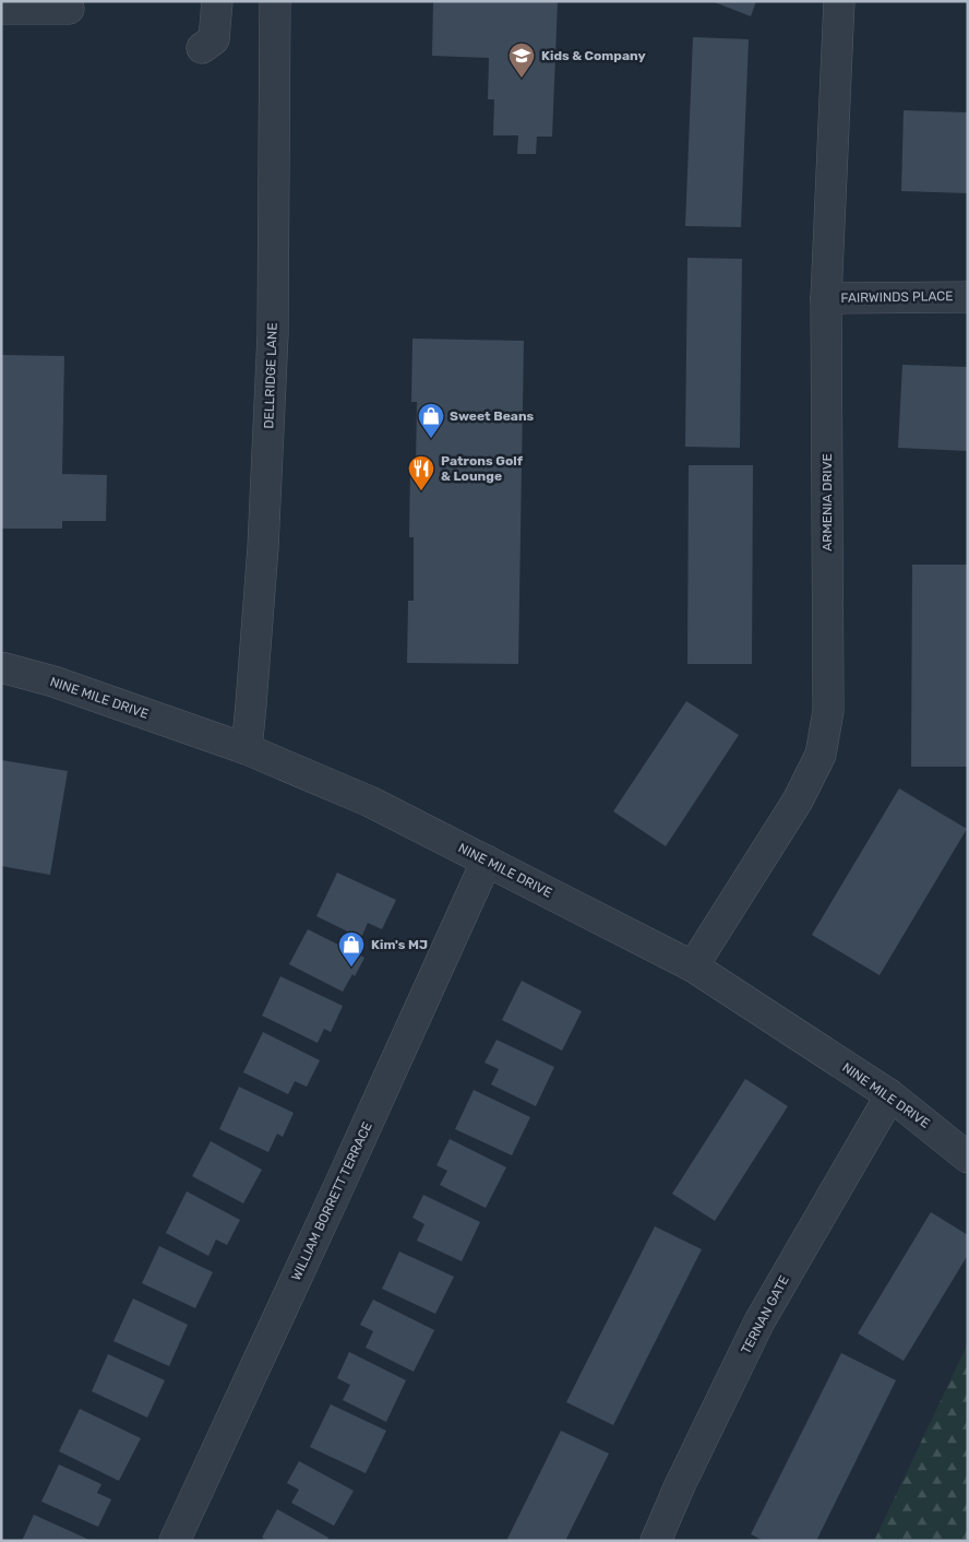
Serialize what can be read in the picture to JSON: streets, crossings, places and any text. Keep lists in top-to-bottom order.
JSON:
{
  "streets": {
    "street": [
      "FAIRWINDS PLACE",
      "DELLRIDGE LANE",
      "ARMENIA DRIVE",
      "NINE MILE DRIVE",
      "WILLIAM BORRETT TERRACE",
      "TERNAN GATE"
    ]
  },
  "crossings": [
    ["FAIRWINDS PLACE", "ARMENIA DRIVE"],
    ["DELLRIDGE LANE", "NINE MILE DRIVE"],
    ["ARMENIA DRIVE", "NINE MILE DRIVE"],
    ["NINE MILE DRIVE", "WILLIAM BORRETT TERRACE"],
    ["NINE MILE DRIVE", "TERNAN GATE"]
  ],
  "places": {
    "school or university": ["Kids & Company"],
    "shop": ["Sweet Beans", "Kim's MJ"],
    "restaurant": ["Patrons Golf & Lounge"]
  }
}
